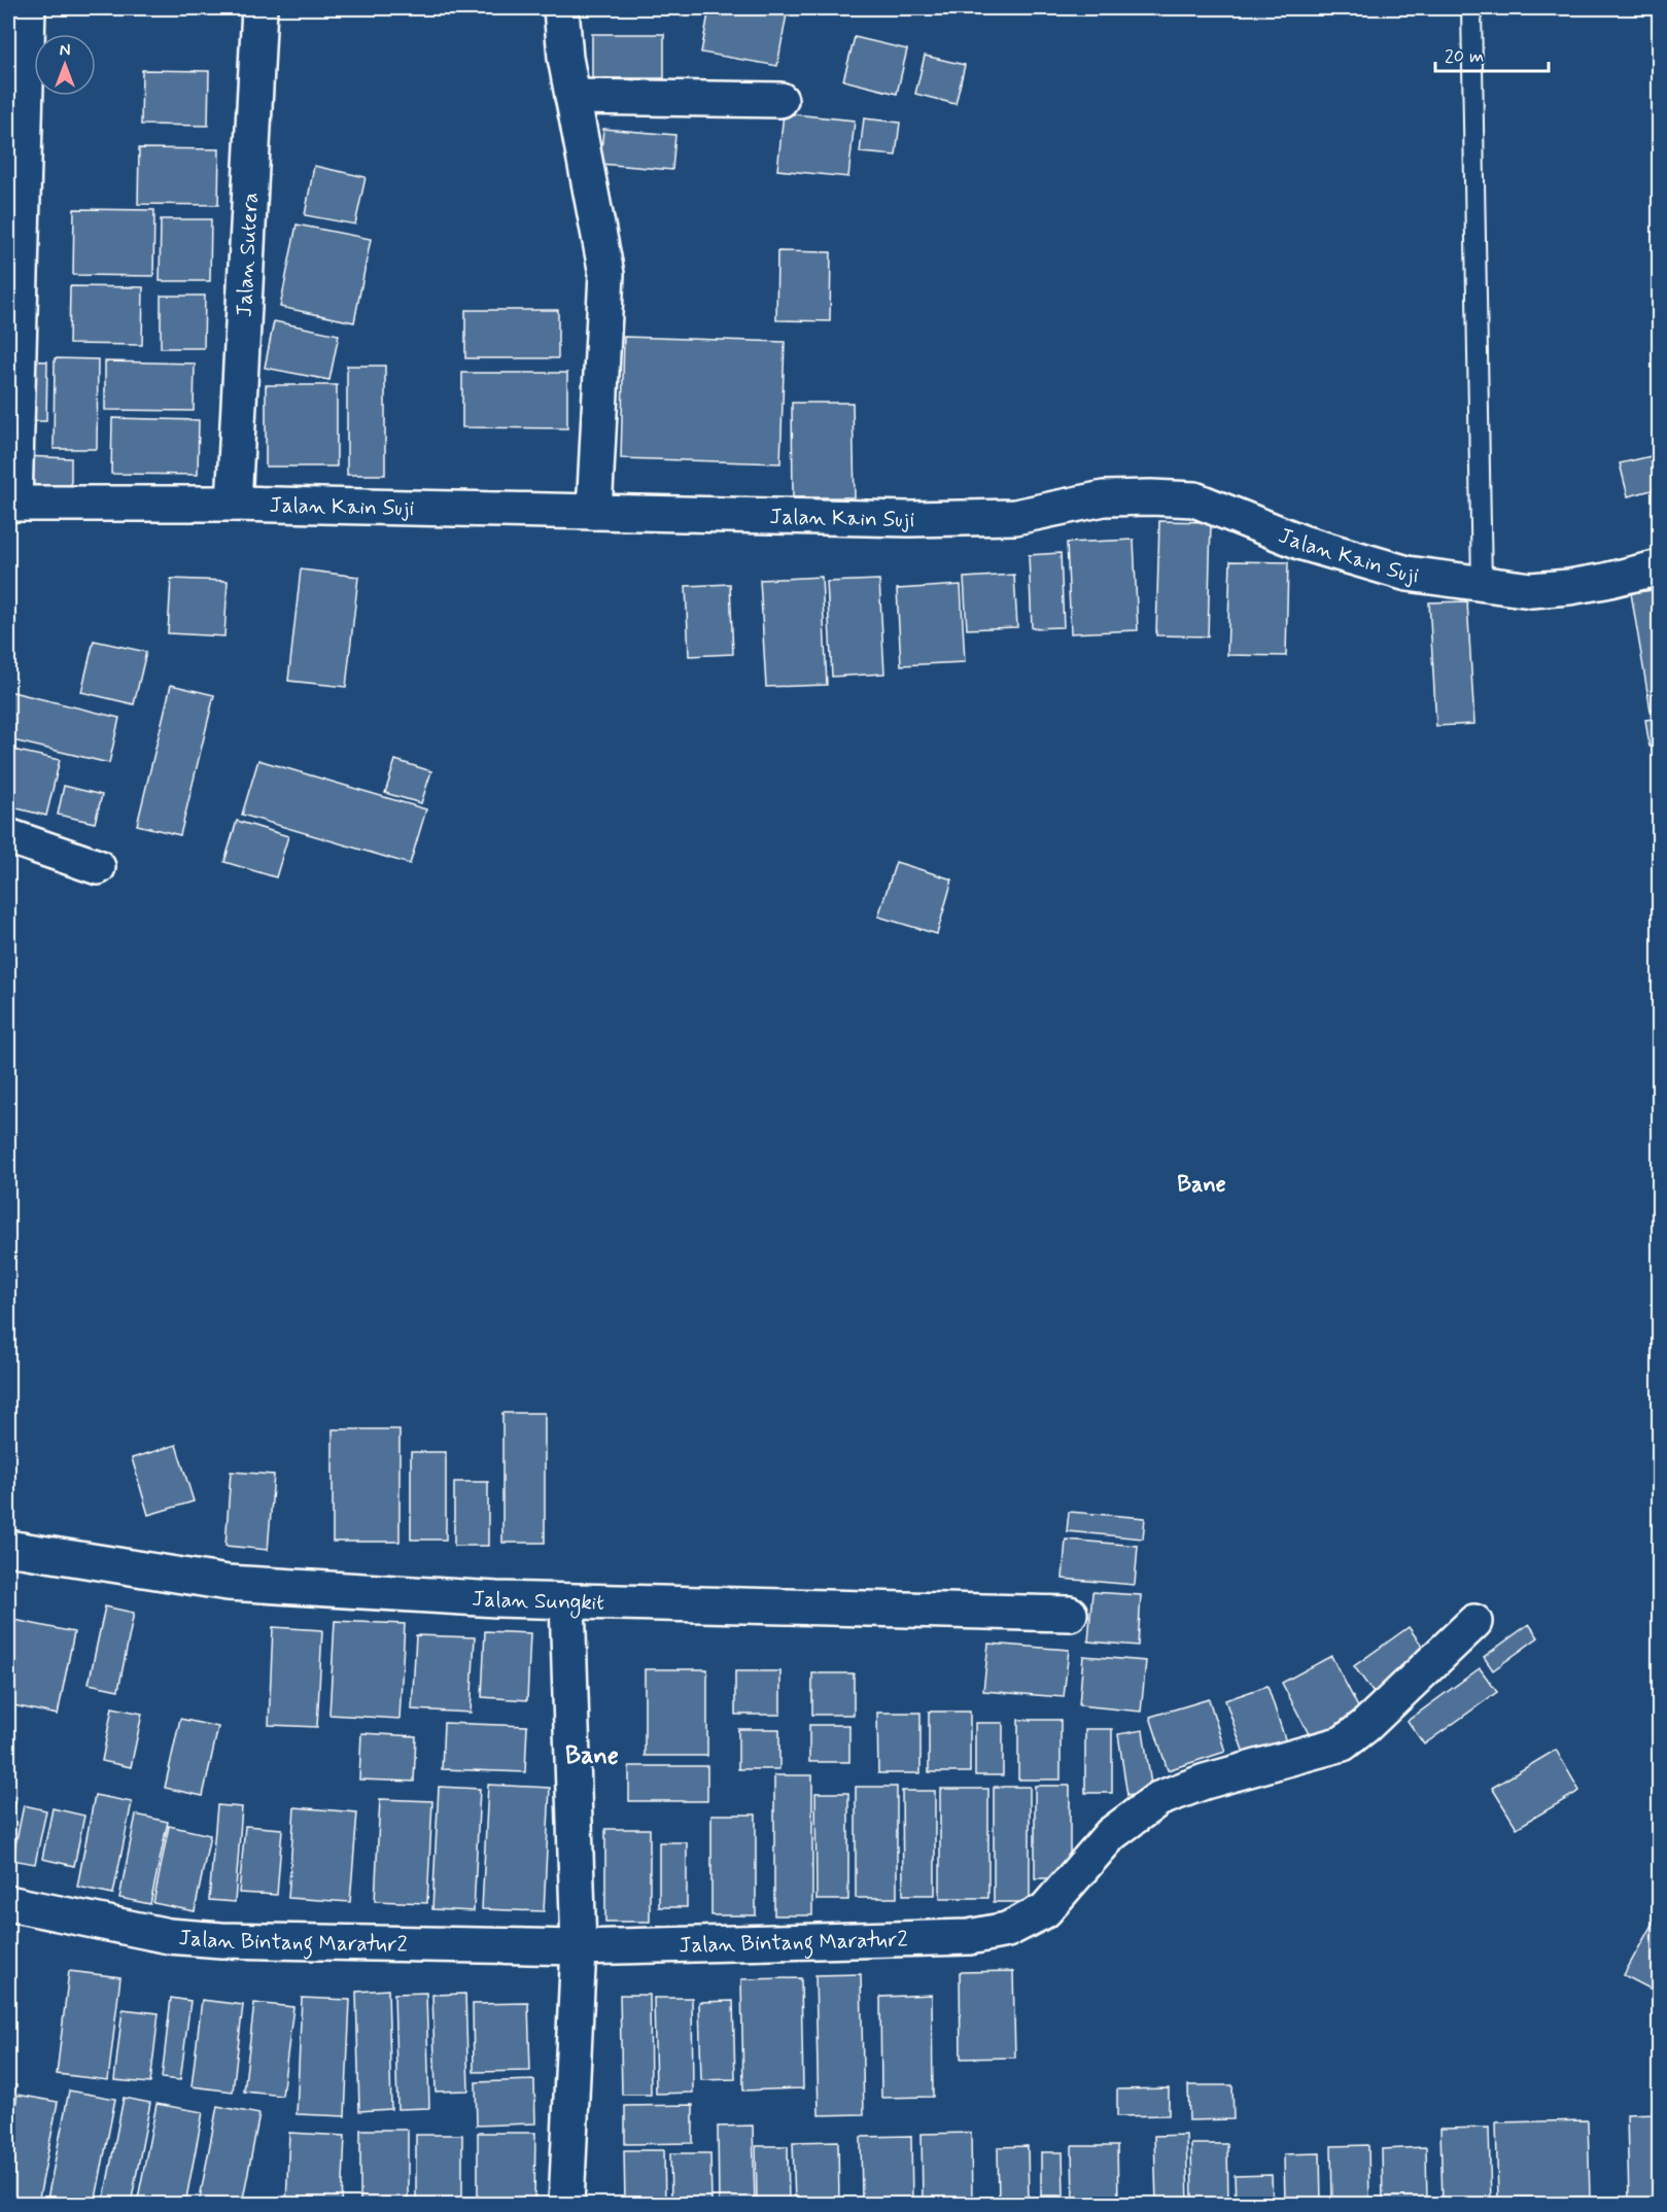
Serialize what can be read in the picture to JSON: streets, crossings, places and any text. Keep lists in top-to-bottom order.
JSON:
{
  "streets": {
    "street": [
      "Jalan Sutera",
      "Jalan Kain Suji",
      "Jalan Sungkit",
      "Jalan Bintang Maratur2"
    ]
  },
  "crossings": [
    ["Jalan Sutera", "Jalan Kain Suji"]
  ],
  "districts": ["Bane", "Bane"],
  "scale_bar": "20 m",
  "north": "top"
}
